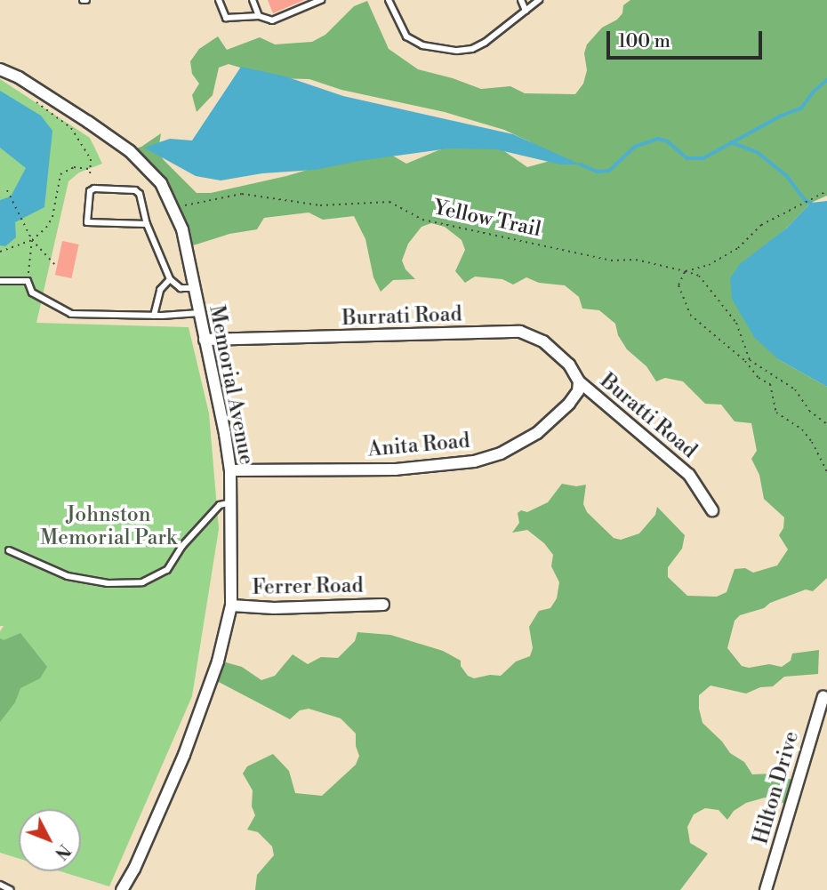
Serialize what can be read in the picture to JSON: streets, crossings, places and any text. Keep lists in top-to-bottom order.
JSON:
{
  "streets": {
    "street": [
      "Burrati Road",
      "Memorial Avenue",
      "Buratti Road",
      "Anita Road",
      "Ferrer Road",
      "Hilton Drive"
    ],
    "path": ["Yellow Trail"]
  },
  "crossings": [
    ["Yellow Trail", "Memorial Avenue"],
    ["Burrati Road", "Memorial Avenue"],
    ["Burrati Road", "Buratti Road"],
    ["Burrati Road", "Anita Road"],
    ["Memorial Avenue", "Anita Road"],
    ["Memorial Avenue", "Ferrer Road"],
    ["Buratti Road", "Anita Road"]
  ],
  "parks": ["Johnston Memorial Park"],
  "scale_bar": "100 m",
  "north": "bottom right"
}
